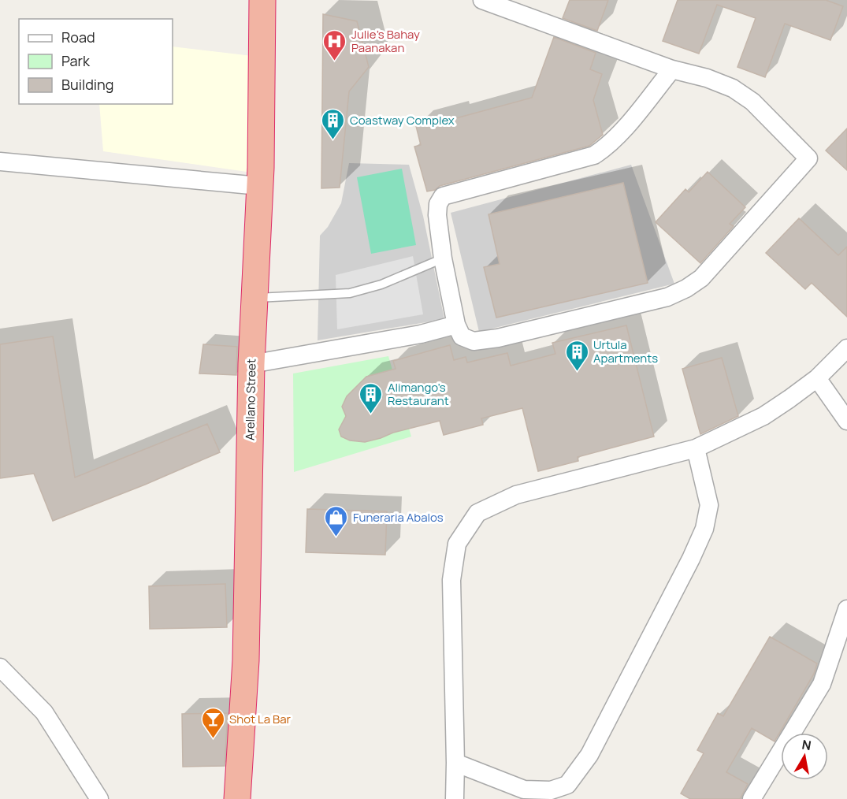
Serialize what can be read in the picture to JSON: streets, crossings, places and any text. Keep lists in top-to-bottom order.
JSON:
{
  "streets": {
    "highway": ["Arellano Street"]
  },
  "places": {
    "hospital": ["Julie's Bahay Paanakan"],
    "building": ["Coastway Complex", "Urtula Apartments", "Alimango's Restaurant"],
    "shop": ["Funeraria Abalos"],
    "bar": ["Shot La Bar"]
  },
  "legend": ["Road", "Park", "Building"],
  "north": "top"
}
